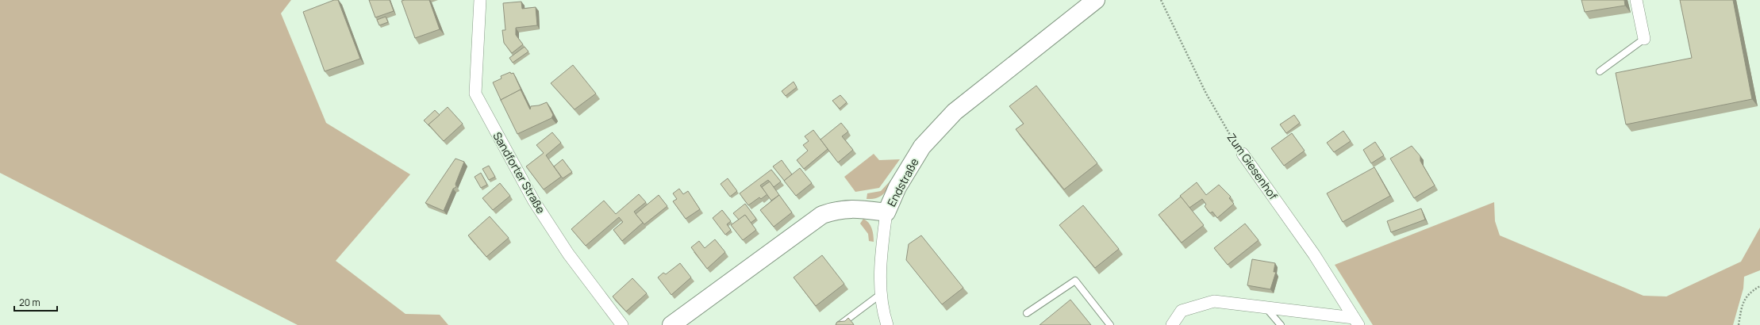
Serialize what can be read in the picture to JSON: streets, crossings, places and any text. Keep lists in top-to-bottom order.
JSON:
{
  "streets": {
    "street": ["Zum Giesenhof", "Sandforter Straße", "Endstraße"]
  },
  "scale_bar": "20 m"
}
